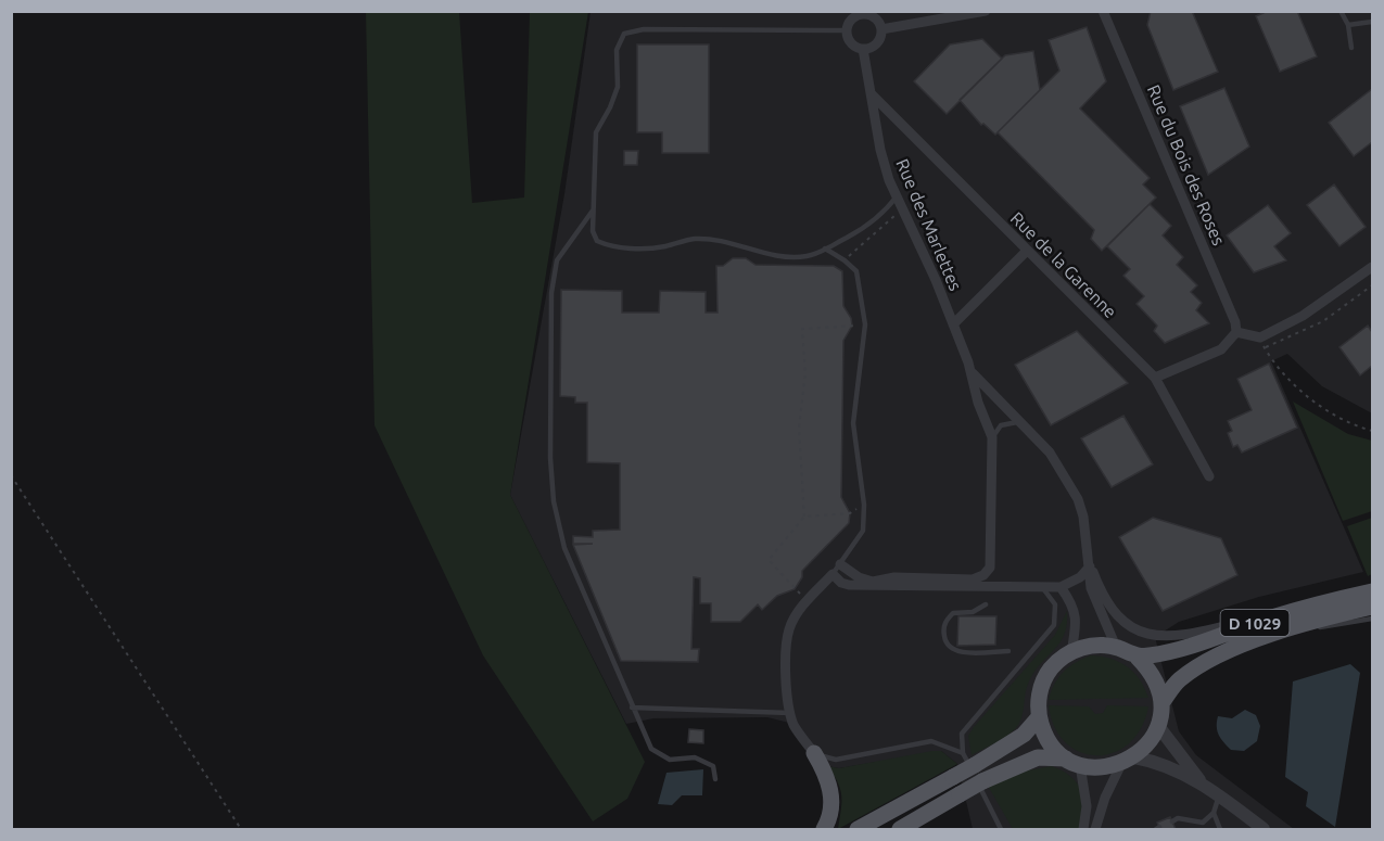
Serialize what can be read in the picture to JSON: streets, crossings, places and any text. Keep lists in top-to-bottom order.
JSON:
{
  "streets": {
    "main road": ["D 1029"],
    "street": ["Rue du Bois des Roses", "Rue des Marlettes", "Rue de la Garenne"]
  },
  "crossings": [
    ["Rue des Marlettes", "Rue de la Garenne"]
  ]
}
